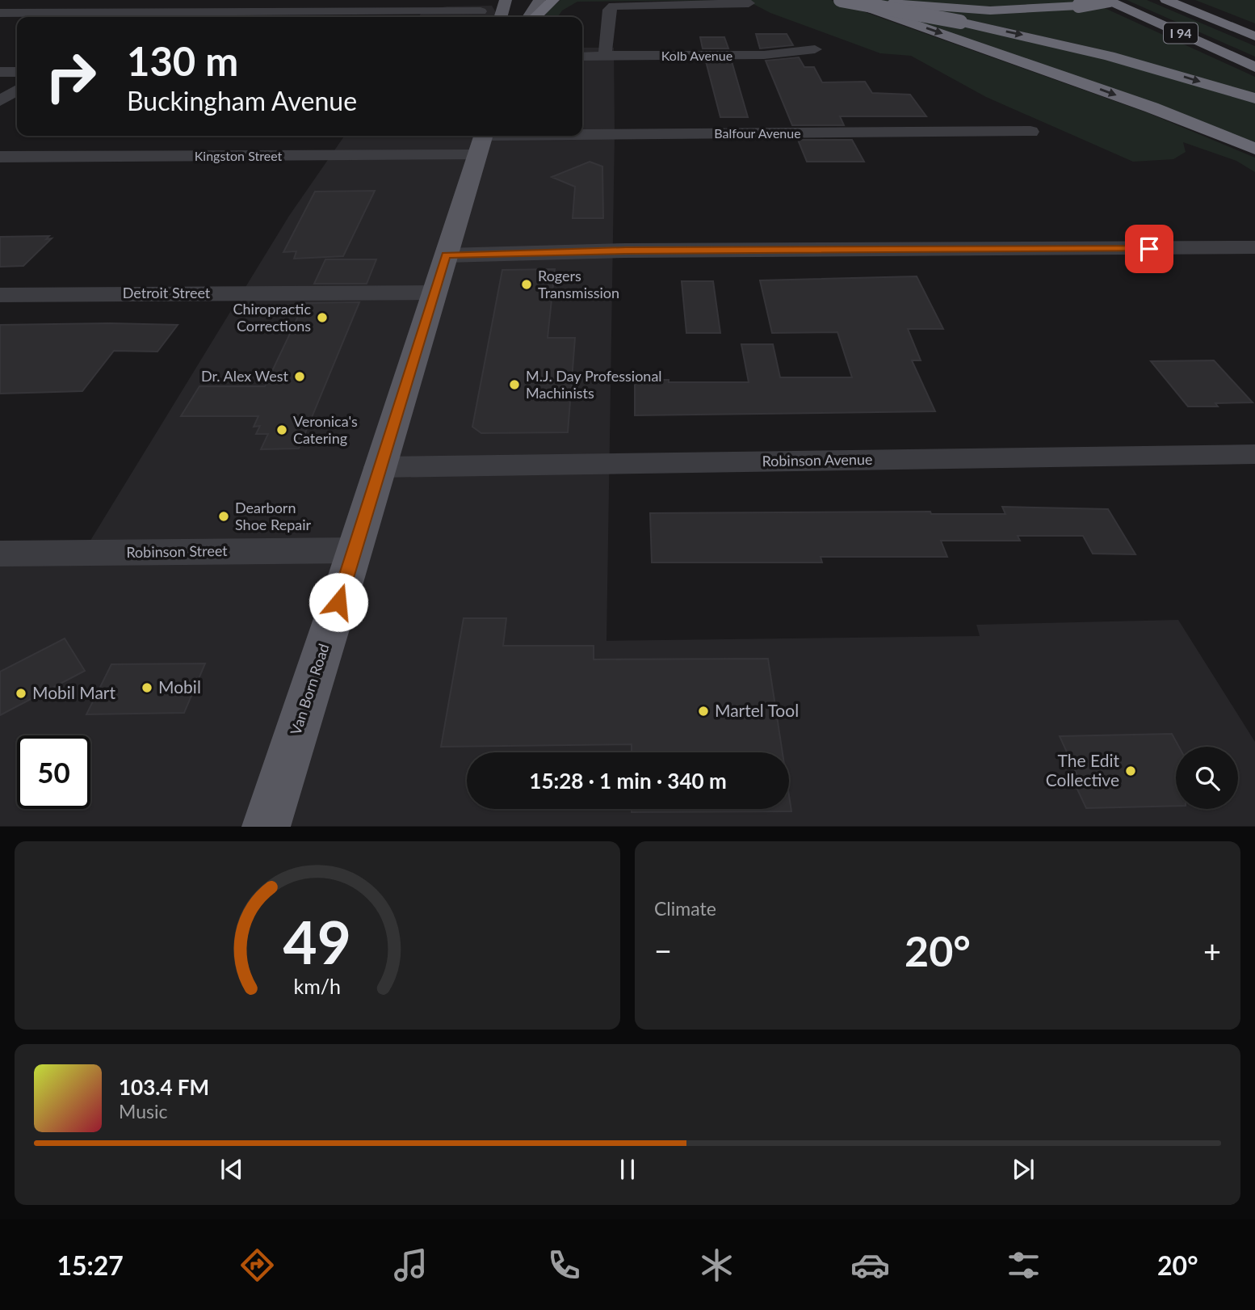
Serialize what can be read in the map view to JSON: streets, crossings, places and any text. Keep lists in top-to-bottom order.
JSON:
{
  "streets": {
    "highway": ["I 94"],
    "main road": ["Van Born Road"],
    "street": [
      "Kolb Avenue",
      "Balfour Avenue",
      "Kingston Street",
      "Detroit Street",
      "Robinson Avenue",
      "Robinson Street"
    ]
  },
  "crossings": [
    ["Balfour Avenue", "Kingston Street"],
    ["Balfour Avenue", "Van Born Road"],
    ["Kingston Street", "Van Born Road"],
    ["Detroit Street", "Van Born Road"],
    ["Robinson Avenue", "Van Born Road"],
    ["Robinson Street", "Van Born Road"]
  ],
  "places": [
    "Rogers Transmission",
    "Chiropractic Corrections",
    "Dr. Alex West",
    "M.J. Day Professional Machinists",
    "Veronica's Catering",
    "Dearborn Shoe Repair",
    "Mobil",
    "Mobil Mart",
    "Martel Tool",
    "The Edit Collective"
  ],
  "page": {
    "turn": ["130 m", "Buckingham Avenue"],
    "limit": "50",
    "trip": "15:28 · 1 min · 340 m",
    "tile": "Climate",
    "heat": ["−", "20°", "+"],
    "song": ["103.4 FM", "Music"],
    "tabs": ["15:27", "20°"],
    "gauge": ["49", "km/h"]
  }
}
